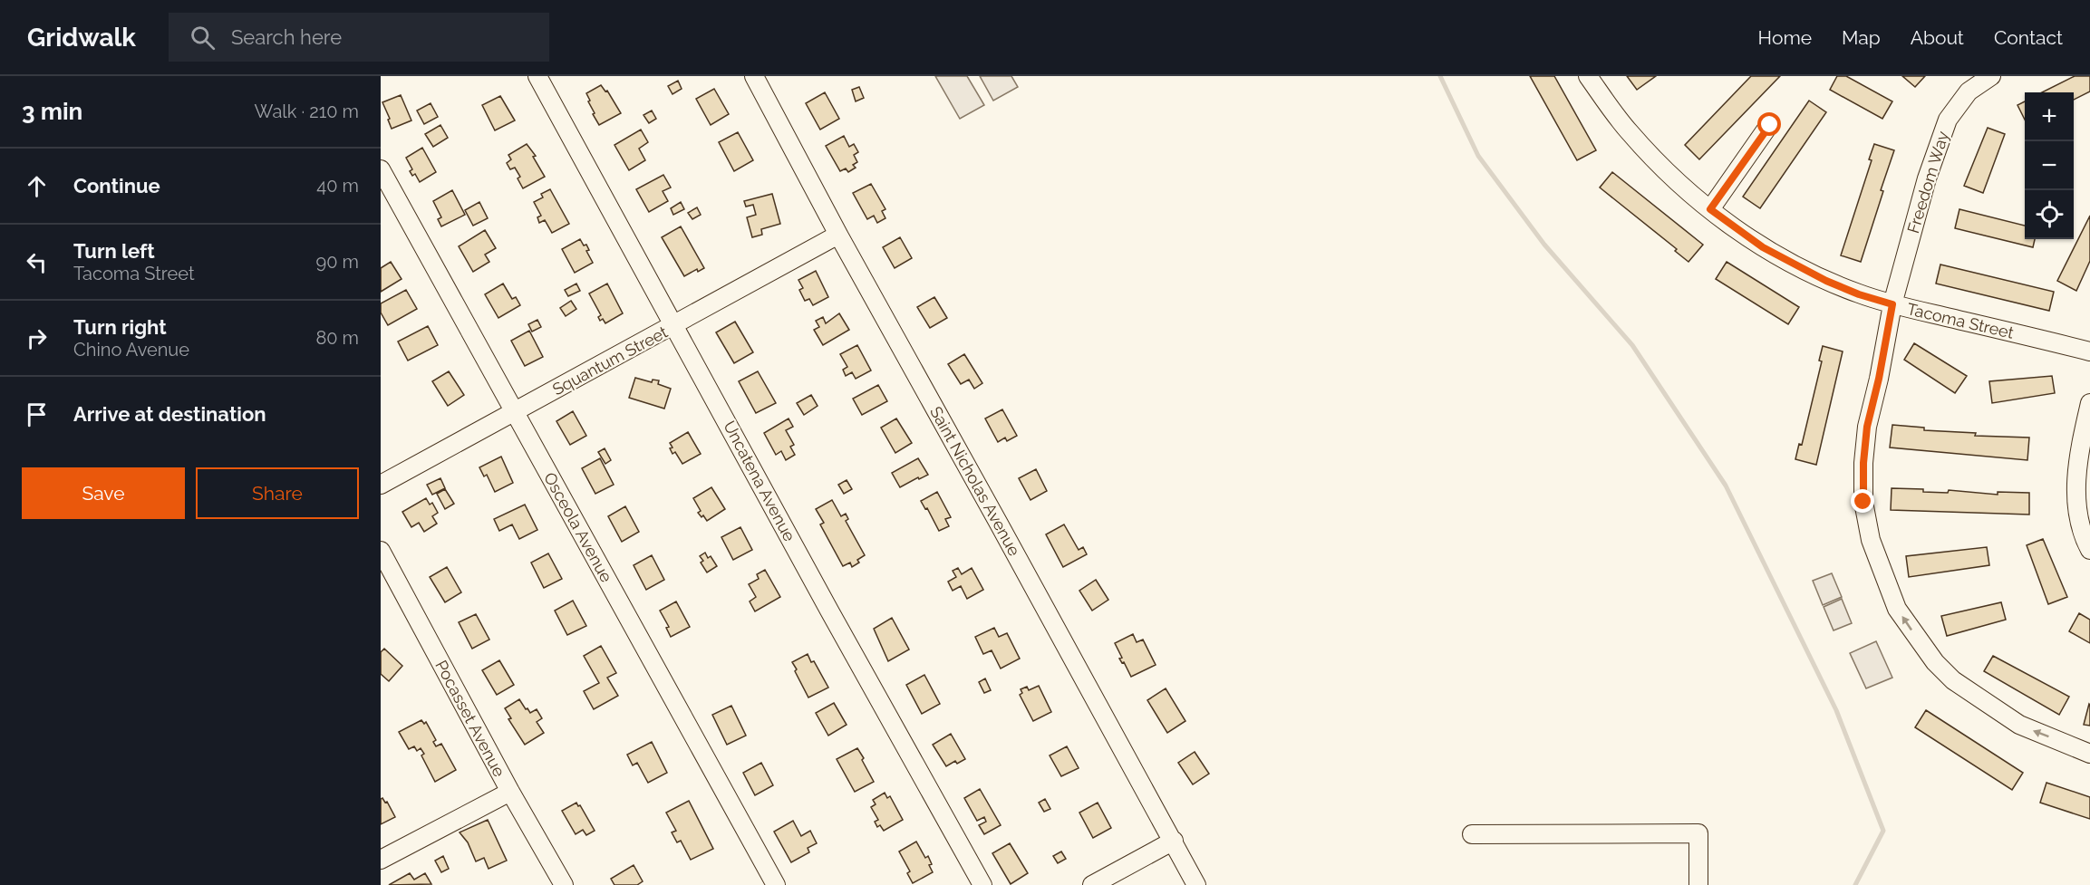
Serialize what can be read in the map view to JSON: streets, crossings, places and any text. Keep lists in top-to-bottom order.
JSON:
{
  "streets": {
    "street": [
      "Freedom Way",
      "Tacoma Street",
      "Squantum Street",
      "Uncatena Avenue",
      "Saint Nicholas Avenue",
      "Osceola Avenue",
      "Pocasset Avenue"
    ]
  },
  "crossings": [
    ["Freedom Way", "Tacoma Street"],
    ["Squantum Street", "Uncatena Avenue"],
    ["Squantum Street", "Saint Nicholas Avenue"],
    ["Squantum Street", "Osceola Avenue"]
  ],
  "one_way": ["Freedom Way"],
  "page": {
    "header": "Gridwalk",
    "search": "Search here",
    "nav": [
      "Home",
      "Map",
      "About",
      "Contact"
    ],
    "heading": ["3 min", "Walk · 210 m"],
    "map_buttons": ["+", "−"],
    "list": [
      ["Continue", "40 m"],
      ["Turn left", "Tacoma Street", "90 m"],
      ["Turn right", "Chino Avenue", "80 m"],
      "Arrive at destination"
    ],
    "buttons": ["Save", "Share"]
  }
}
